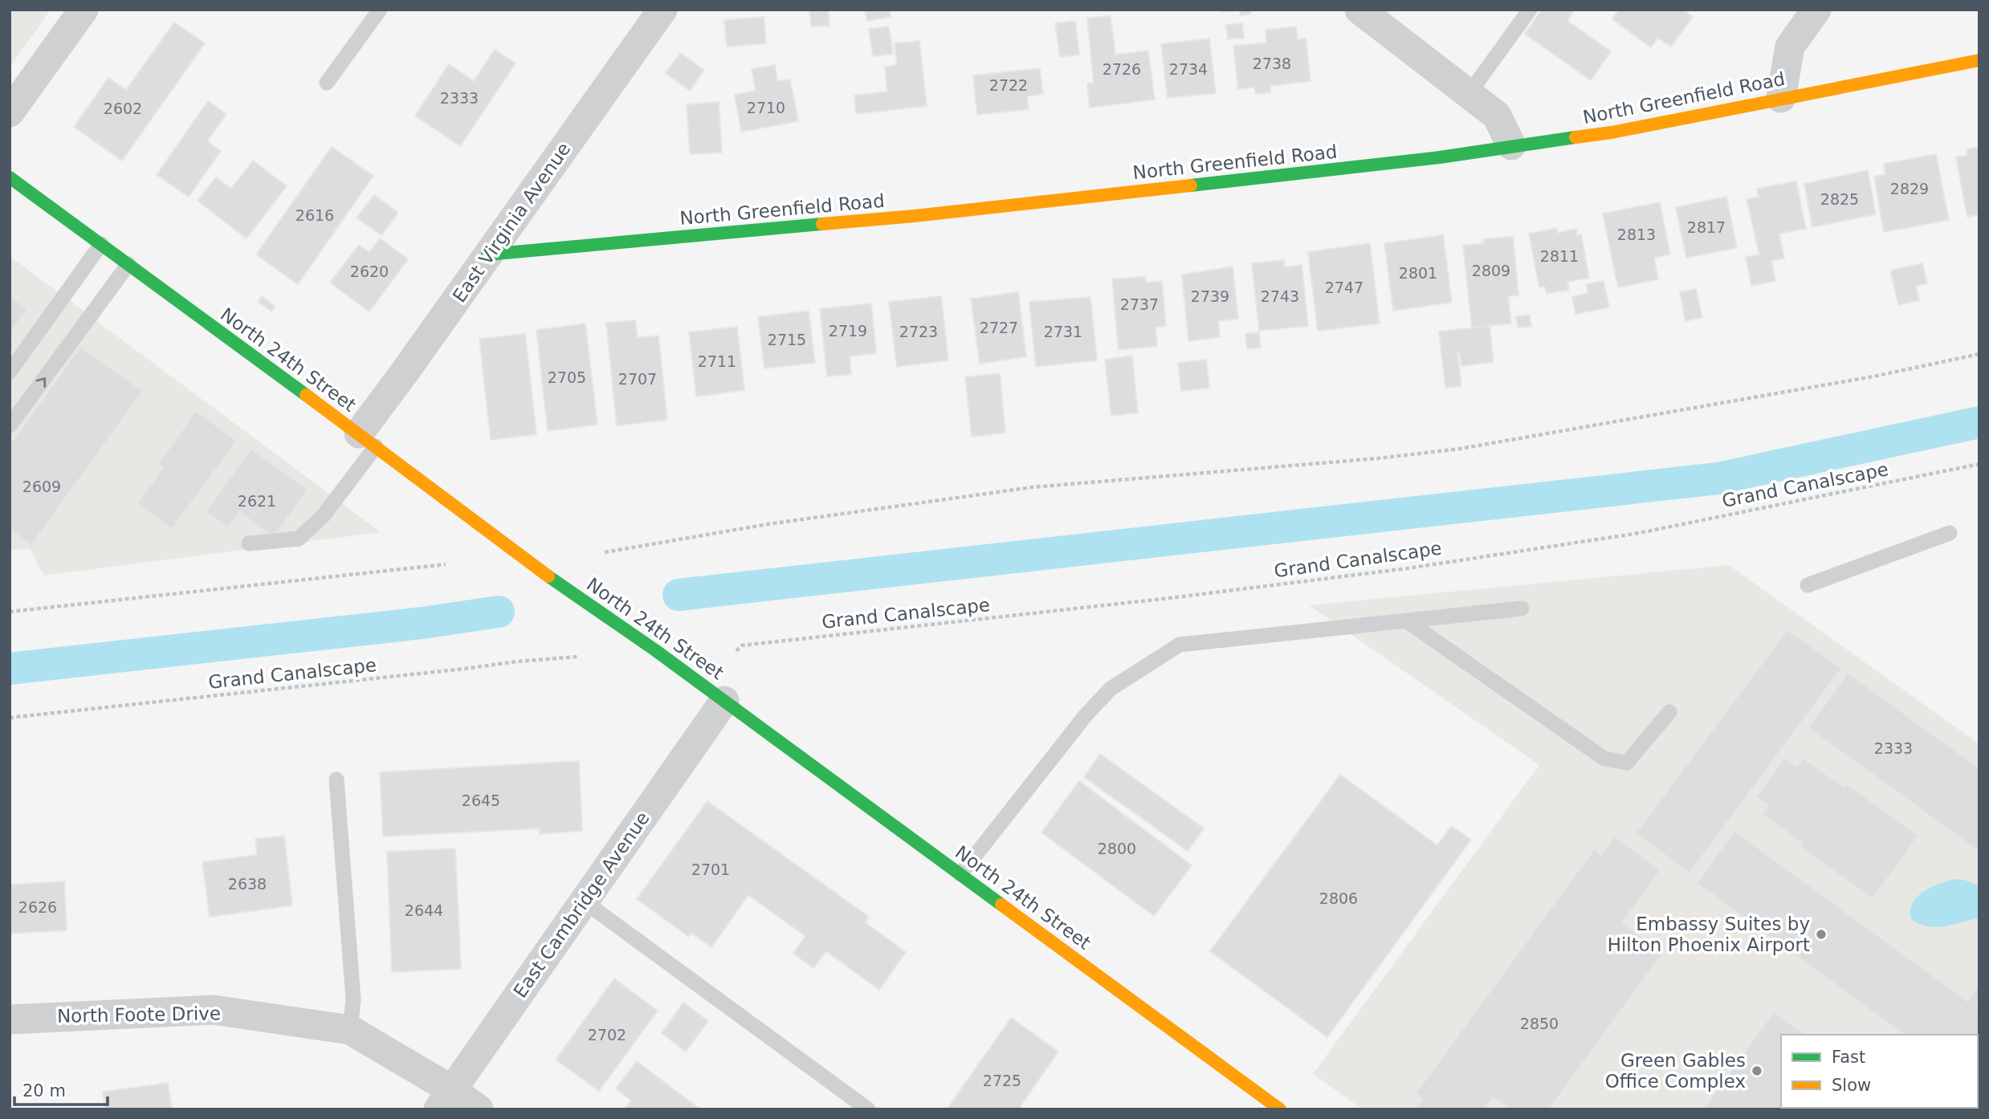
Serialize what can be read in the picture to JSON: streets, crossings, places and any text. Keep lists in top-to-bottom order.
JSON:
{
  "streets": {
    "main road": ["North Greenfield Road", "North 24th Street"],
    "street": ["East Virginia Avenue", "East Cambridge Avenue", "North Foote Drive"],
    "path": ["Grand Canalscape"]
  },
  "crossings": [
    ["North Greenfield Road", "East Virginia Avenue"],
    ["East Virginia Avenue", "North 24th Street"],
    ["North 24th Street", "East Cambridge Avenue"],
    ["East Cambridge Avenue", "North Foote Drive"]
  ],
  "places": ["Embassy Suites by Hilton Phoenix Airport", "Green Gables Office Complex"],
  "house_numbers": [
    "2738",
    "2726",
    "2734",
    "2722",
    "2333",
    "2710",
    "2602",
    "2829",
    "2825",
    "2616",
    "2817",
    "2813",
    "2811",
    "2809",
    "2620",
    "2801",
    "2747",
    "2739",
    "2743",
    "2737",
    "2727",
    "2719",
    "2723",
    "2731",
    "2715",
    "2711",
    "2705",
    "2707",
    "2609",
    "2621",
    "2333",
    "2645",
    "2800",
    "2701",
    "2638",
    "2806",
    "2626",
    "2644",
    "2850",
    "2702",
    "2725"
  ],
  "legend": ["Fast", "Slow"],
  "scale_bar": "20 m"
}
